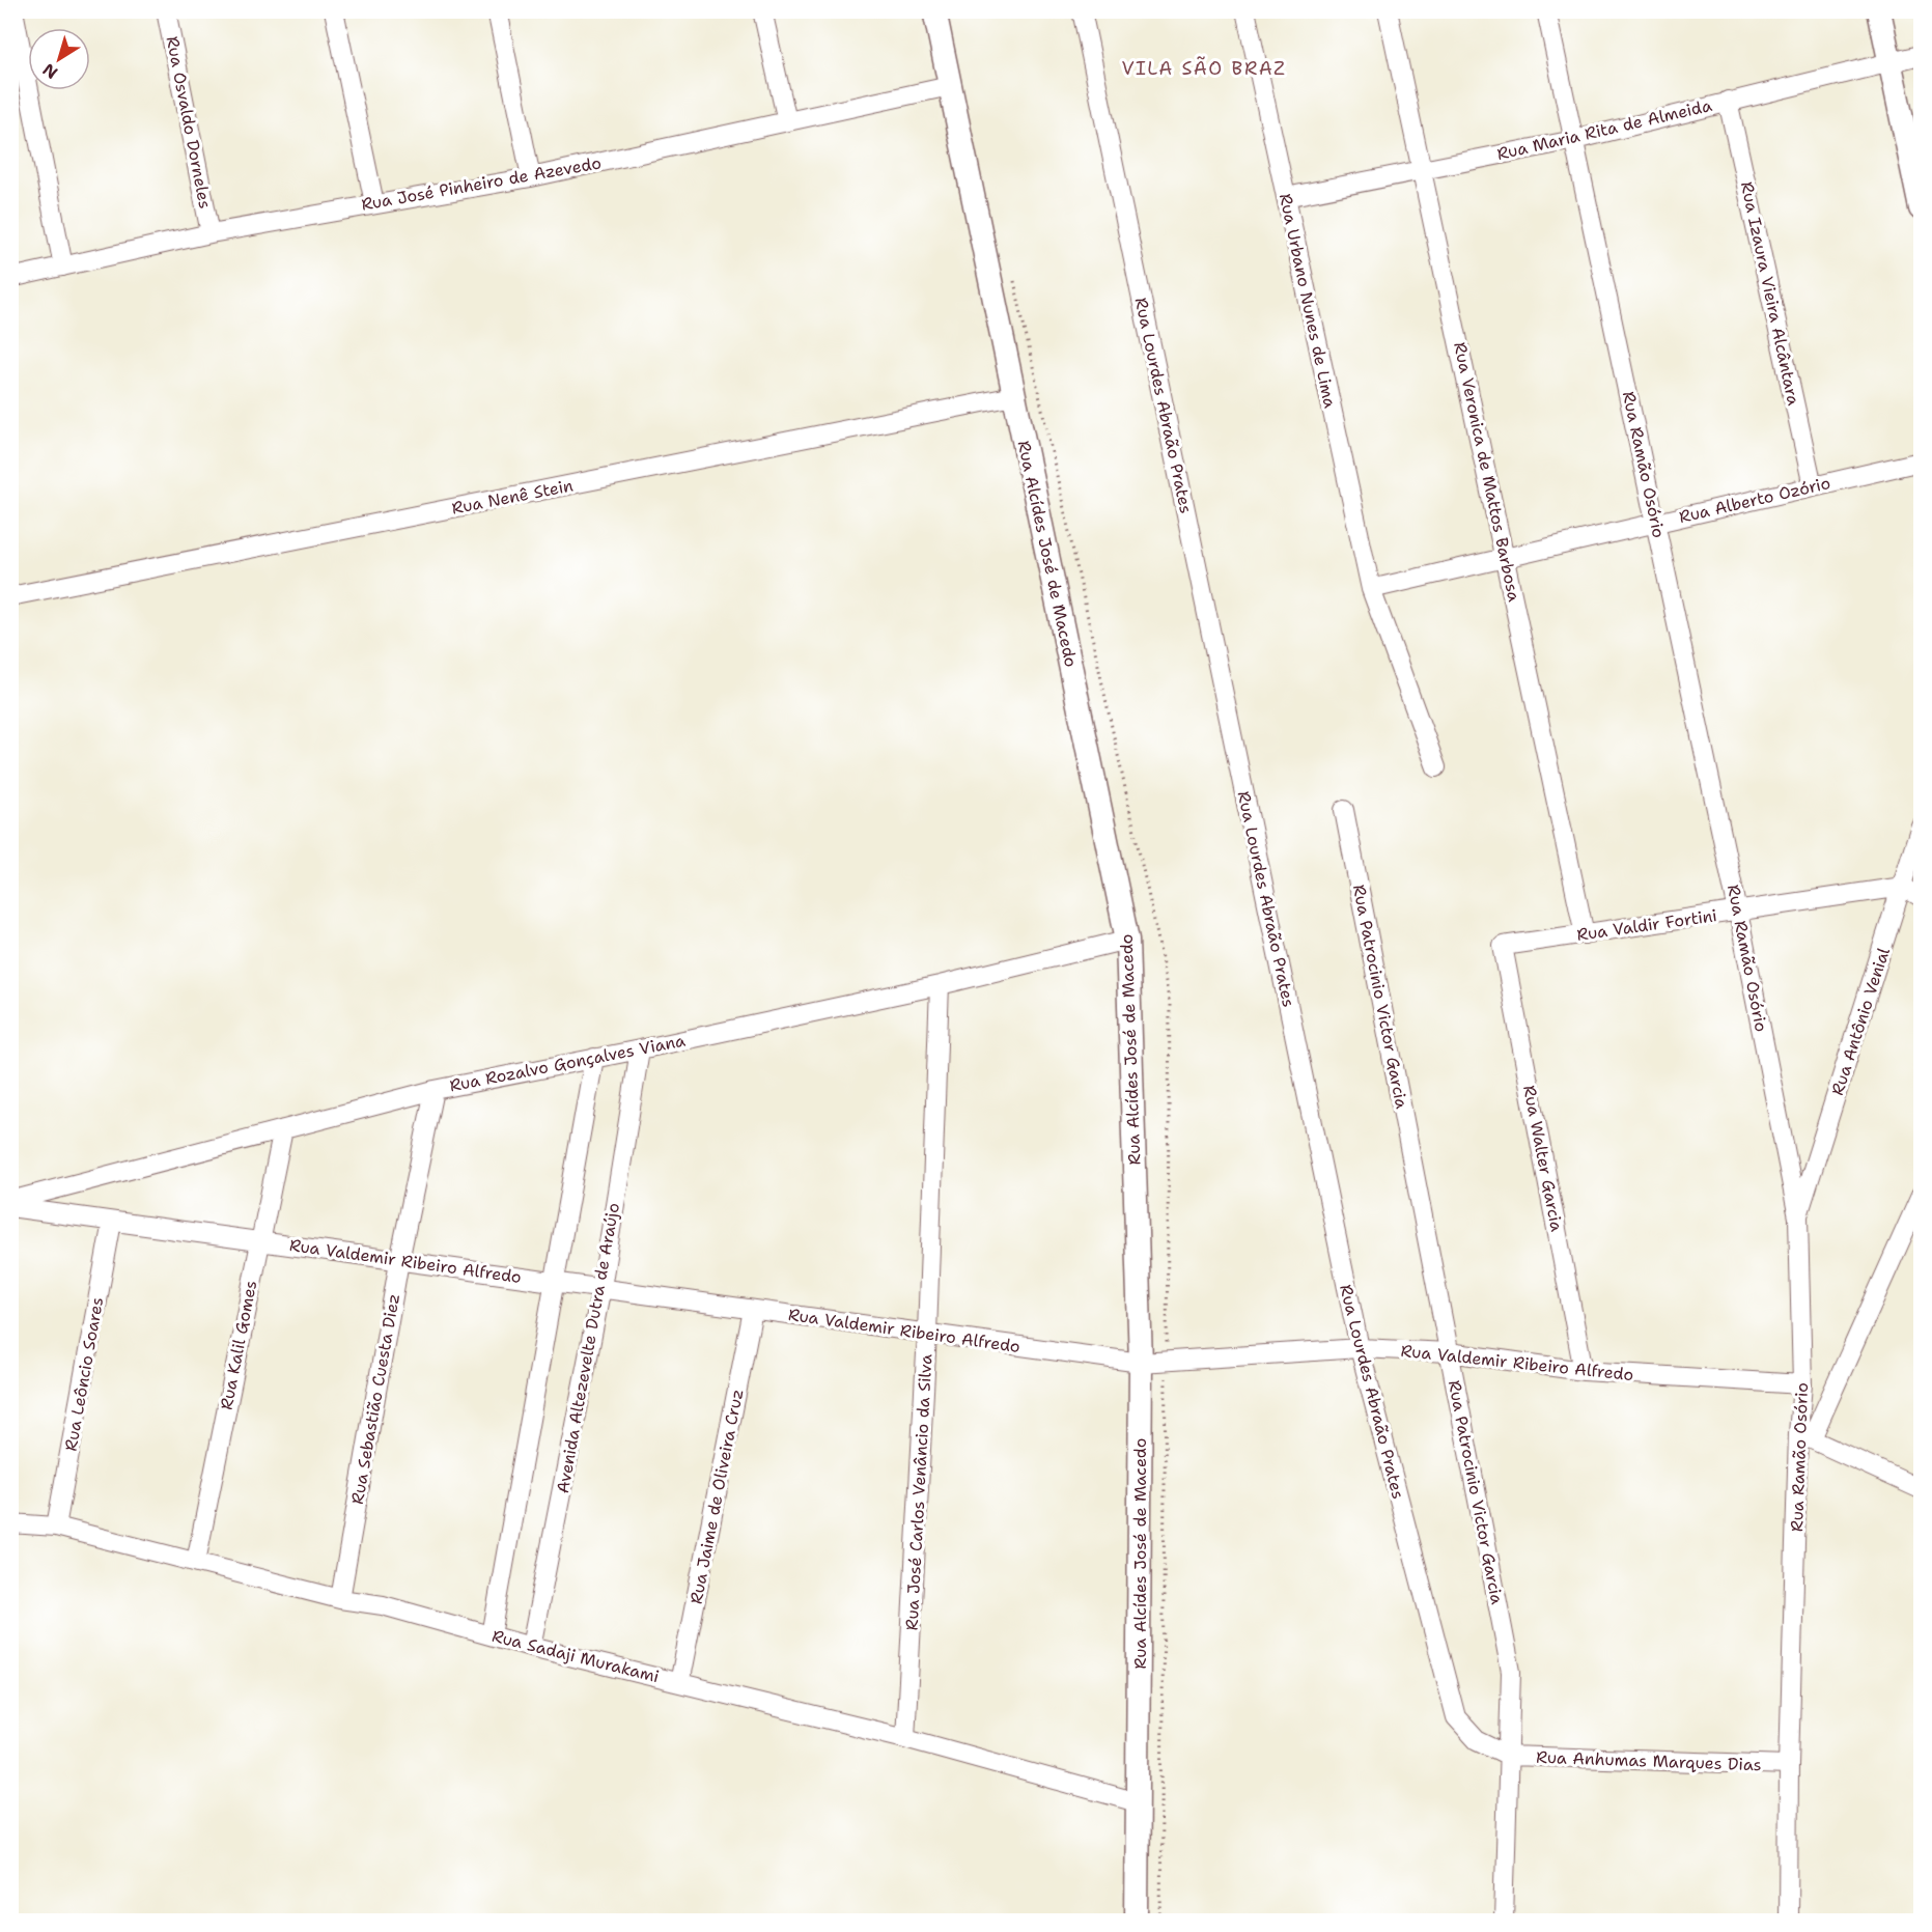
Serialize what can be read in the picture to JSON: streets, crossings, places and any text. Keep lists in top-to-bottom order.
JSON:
{
  "streets": {
    "street": [
      "Rua Osvaldo Dorneles",
      "Rua Maria Rita de Almeida",
      "Rua José Pinheiro de Azevedo",
      "Rua Izaura Vieira Alcântara",
      "Rua Urbano Nunes de Lima",
      "Rua Lourdes Abraão Prates",
      "Rua Ramão Osório",
      "Rua Veronica de Mattos Barbosa",
      "Rua Nenê Stein",
      "Rua Alberto Ozório",
      "Rua Alcídes José de Macedo",
      "Rua Valdir Fortini",
      "Rua Patrocinio Victor Garcia",
      "Rua Antônio Venial",
      "Rua Rozalvo Gonçalves Viana",
      "Rua Walter Garcia",
      "Rua Valdemir Ribeiro Alfredo",
      "Rua Kalil Gomes",
      "Avenida Altezevelte Dutra de Araújo",
      "Rua Leôncio Soares",
      "Rua Sebastião Cuesta Diez",
      "Rua José Carlos Venâncio da Silva",
      "Rua Jaime de Oliveira Cruz",
      "Rua Sadaji Murakami",
      "Rua Anhumas Marques Dias"
    ]
  },
  "crossings": [
    ["Rua Osvaldo Dorneles", "Rua José Pinheiro de Azevedo"],
    ["Rua Maria Rita de Almeida", "Rua Izaura Vieira Alcântara"],
    ["Rua Maria Rita de Almeida", "Rua Urbano Nunes de Lima"],
    ["Rua Maria Rita de Almeida", "Rua Ramão Osório"],
    ["Rua Maria Rita de Almeida", "Rua Veronica de Mattos Barbosa"],
    ["Rua José Pinheiro de Azevedo", "Rua Alcídes José de Macedo"],
    ["Rua Izaura Vieira Alcântara", "Rua Alberto Ozório"],
    ["Rua Urbano Nunes de Lima", "Rua Alberto Ozório"],
    ["Rua Lourdes Abraão Prates", "Rua Patrocinio Victor Garcia"],
    ["Rua Lourdes Abraão Prates", "Rua Valdemir Ribeiro Alfredo"],
    ["Rua Lourdes Abraão Prates", "Rua Anhumas Marques Dias"],
    ["Rua Ramão Osório", "Rua Alberto Ozório"],
    ["Rua Ramão Osório", "Rua Valdir Fortini"],
    ["Rua Ramão Osório", "Rua Antônio Venial"],
    ["Rua Ramão Osório", "Rua Valdemir Ribeiro Alfredo"],
    ["Rua Ramão Osório", "Rua Anhumas Marques Dias"],
    ["Rua Veronica de Mattos Barbosa", "Rua Alberto Ozório"],
    ["Rua Veronica de Mattos Barbosa", "Rua Valdir Fortini"],
    ["Rua Nenê Stein", "Rua Alcídes José de Macedo"],
    ["Rua Alcídes José de Macedo", "Rua Rozalvo Gonçalves Viana"],
    ["Rua Alcídes José de Macedo", "Rua Valdemir Ribeiro Alfredo"],
    ["Rua Alcídes José de Macedo", "Rua Sadaji Murakami"],
    ["Rua Valdir Fortini", "Rua Antônio Venial"],
    ["Rua Valdir Fortini", "Rua Walter Garcia"],
    ["Rua Patrocinio Victor Garcia", "Rua Valdemir Ribeiro Alfredo"],
    ["Rua Patrocinio Victor Garcia", "Rua Anhumas Marques Dias"],
    ["Rua Rozalvo Gonçalves Viana", "Rua Kalil Gomes"],
    ["Rua Rozalvo Gonçalves Viana", "Avenida Altezevelte Dutra de Araújo"],
    ["Rua Rozalvo Gonçalves Viana", "Rua Sebastião Cuesta Diez"],
    ["Rua Rozalvo Gonçalves Viana", "Rua José Carlos Venâncio da Silva"],
    ["Rua Walter Garcia", "Rua Valdemir Ribeiro Alfredo"],
    ["Rua Valdemir Ribeiro Alfredo", "Rua Kalil Gomes"],
    ["Rua Valdemir Ribeiro Alfredo", "Avenida Altezevelte Dutra de Araújo"],
    ["Rua Valdemir Ribeiro Alfredo", "Rua Leôncio Soares"],
    ["Rua Valdemir Ribeiro Alfredo", "Rua Sebastião Cuesta Diez"],
    ["Rua Valdemir Ribeiro Alfredo", "Rua José Carlos Venâncio da Silva"],
    ["Rua Valdemir Ribeiro Alfredo", "Rua Jaime de Oliveira Cruz"],
    ["Rua Kalil Gomes", "Rua Sadaji Murakami"],
    ["Avenida Altezevelte Dutra de Araújo", "Rua Sadaji Murakami"],
    ["Rua Leôncio Soares", "Rua Sadaji Murakami"],
    ["Rua Sebastião Cuesta Diez", "Rua Sadaji Murakami"],
    ["Rua José Carlos Venâncio da Silva", "Rua Sadaji Murakami"],
    ["Rua Jaime de Oliveira Cruz", "Rua Sadaji Murakami"]
  ],
  "districts": ["VILA SÃO BRAZ"],
  "north": "bottom left"
}
